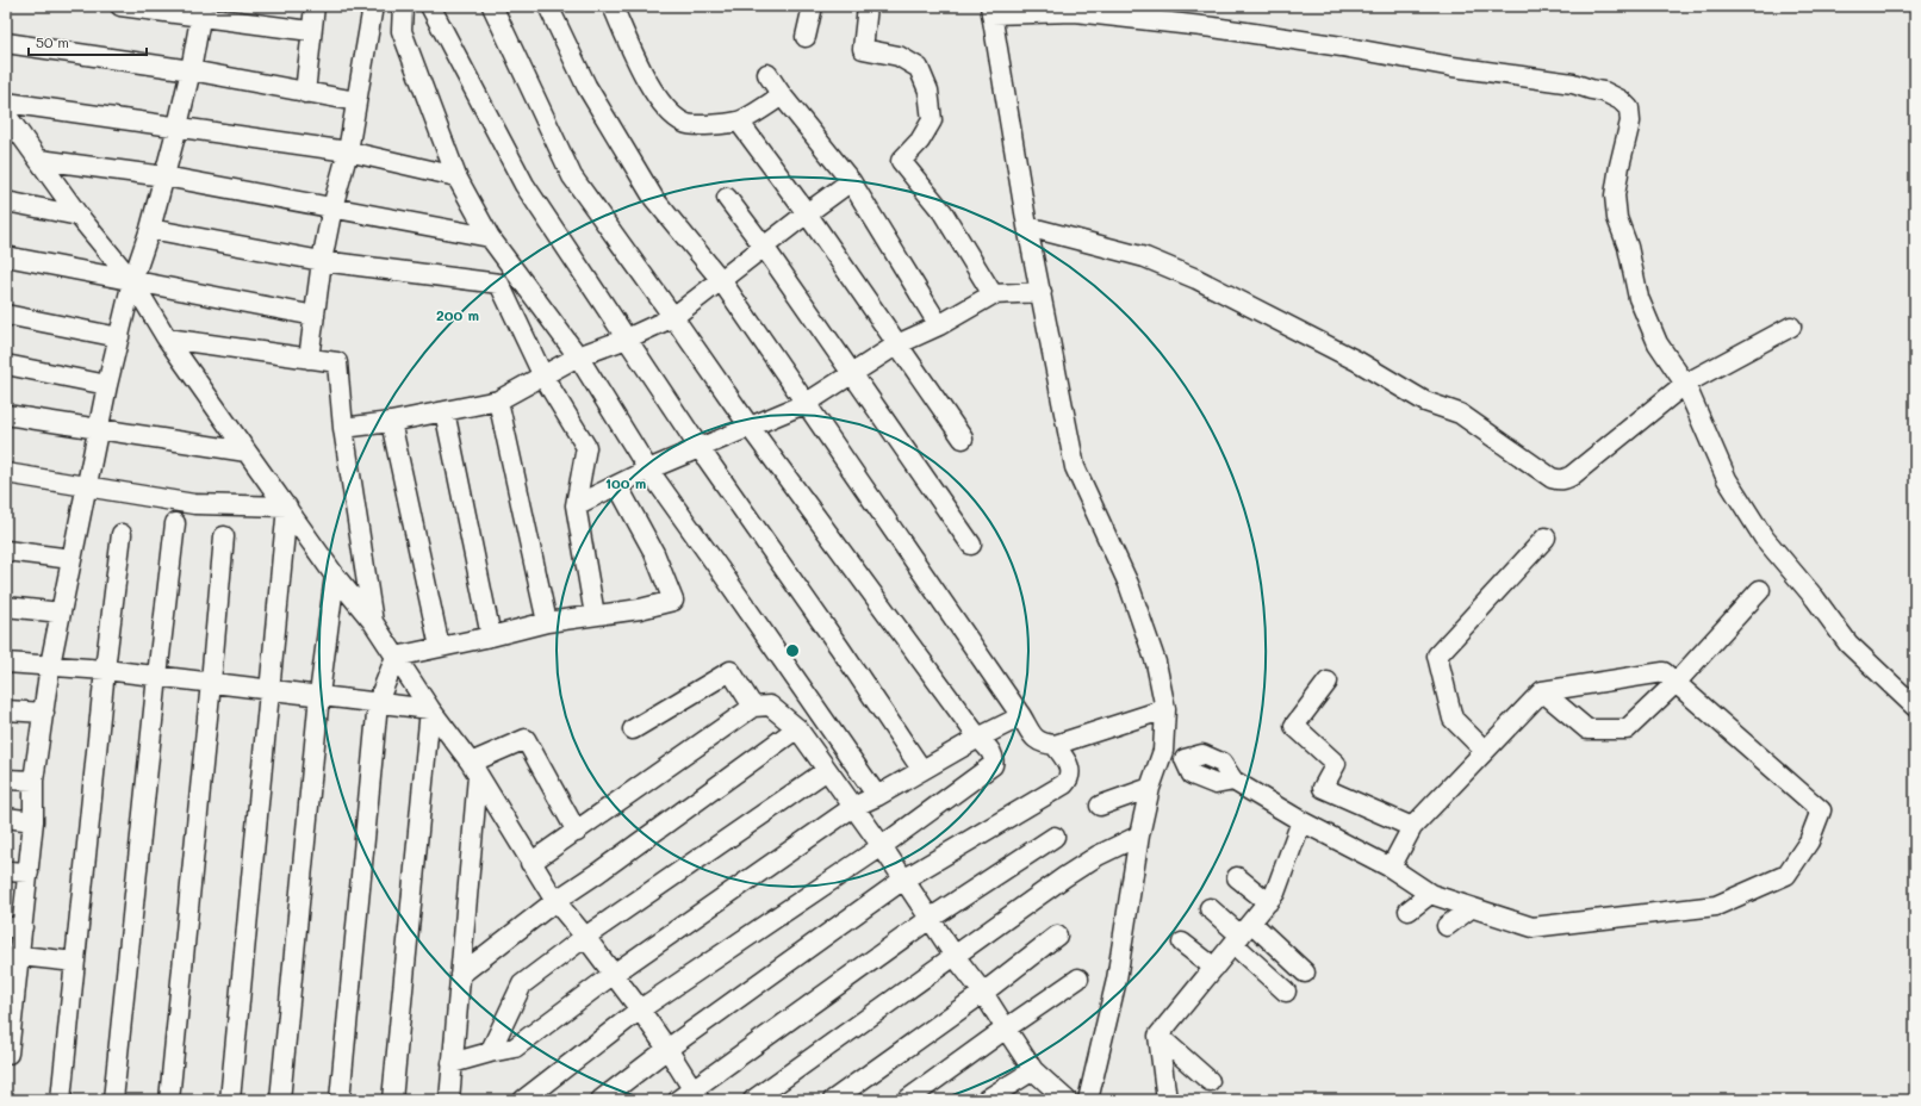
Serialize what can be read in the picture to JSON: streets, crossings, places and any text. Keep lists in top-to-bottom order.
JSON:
{
  "scale_bar": "50 m",
  "rings": ["200 m", "100 m"]
}
